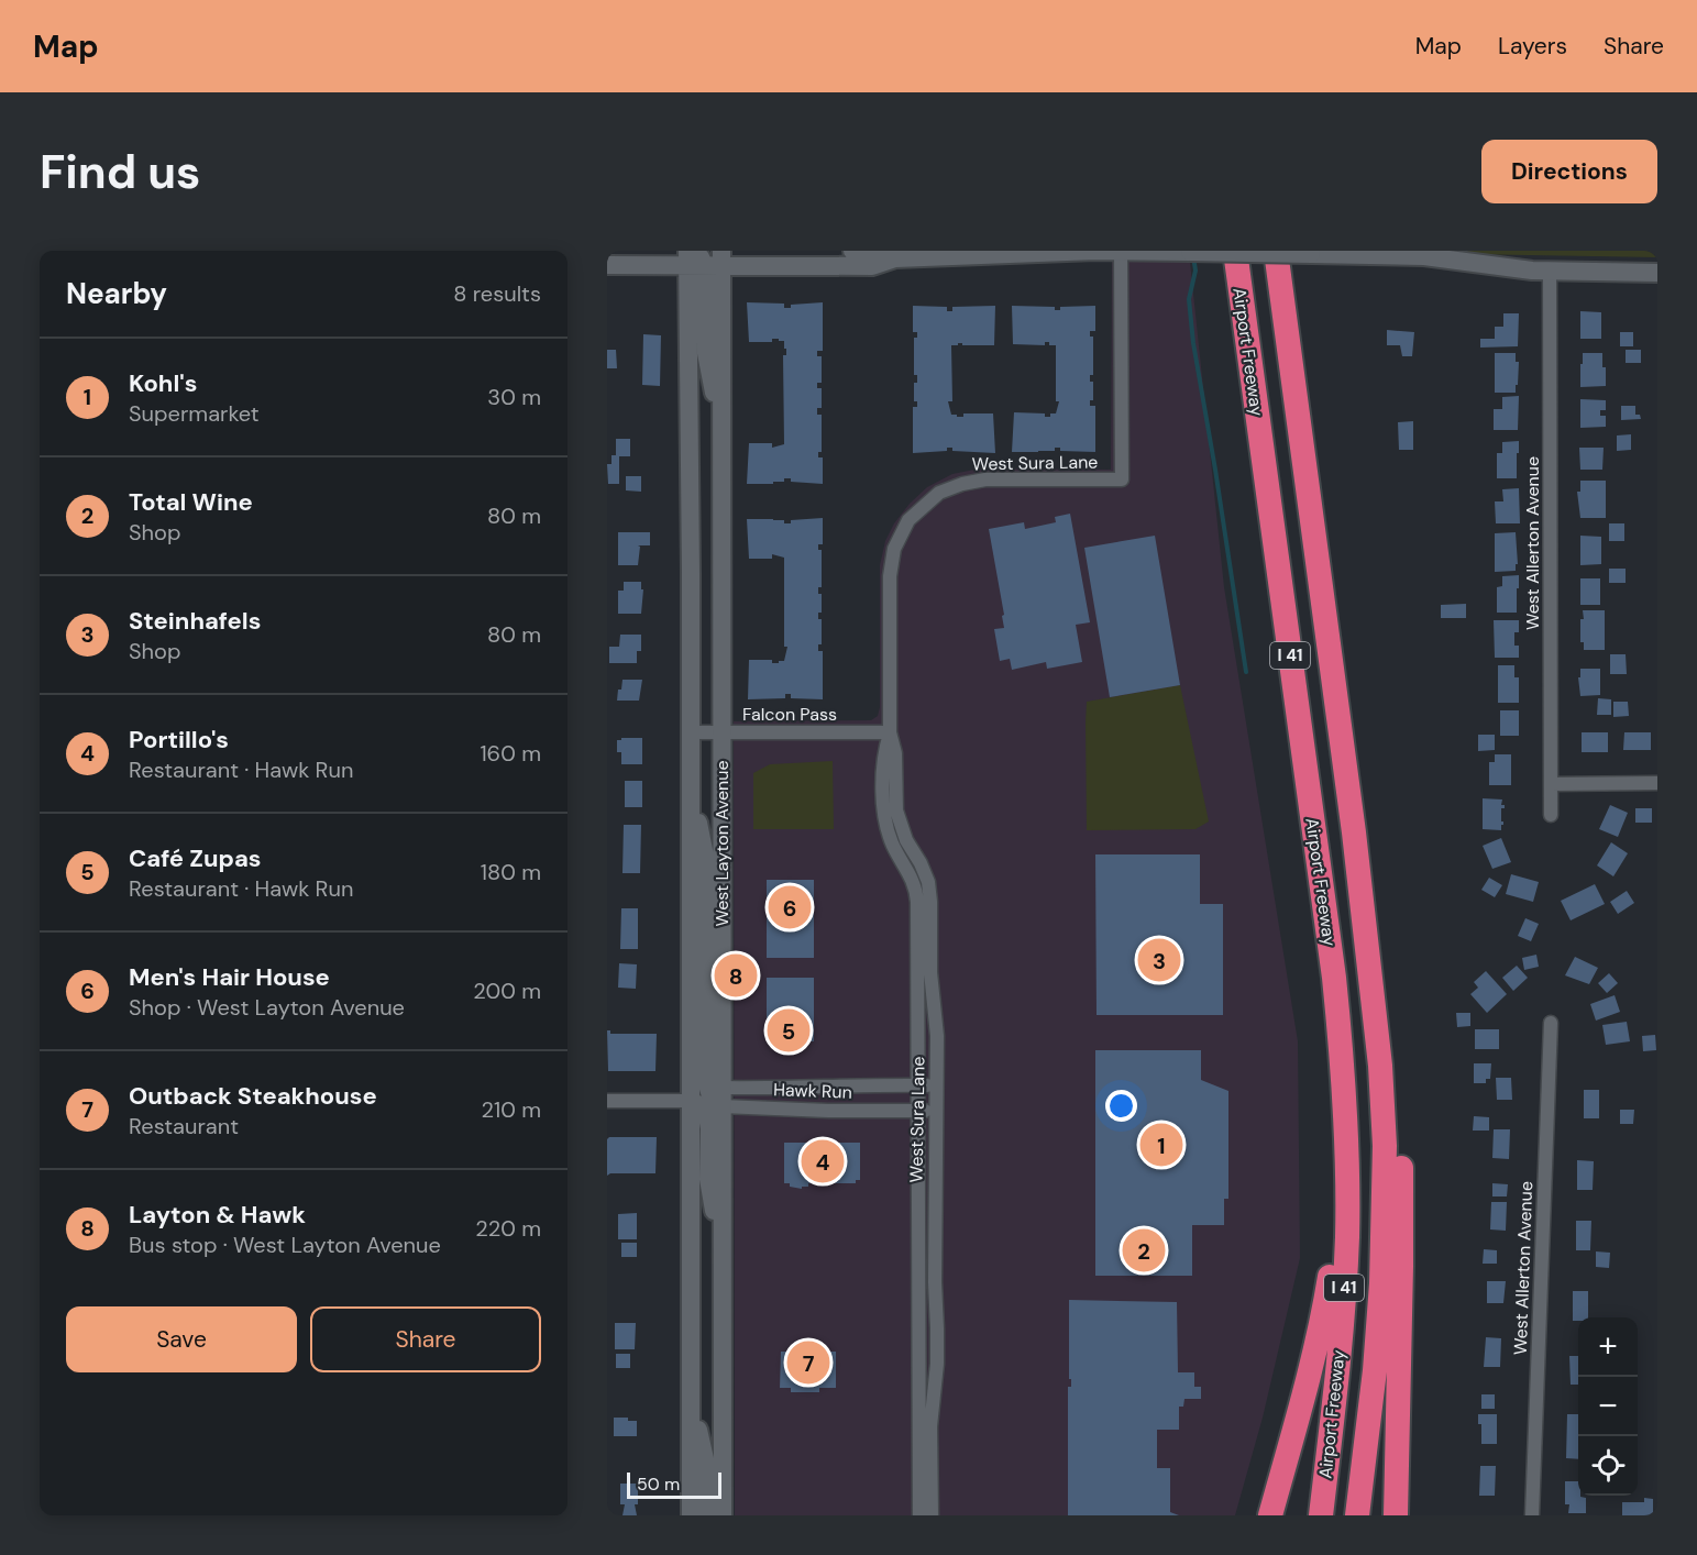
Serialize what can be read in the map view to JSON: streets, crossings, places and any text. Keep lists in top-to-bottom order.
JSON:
{
  "streets": {
    "highway": ["Airport Freeway", "I 41"],
    "main road": ["West Layton Avenue"],
    "street": [
      "West Sura Lane",
      "West Allerton Avenue",
      "Falcon Pass",
      "Hawk Run"
    ]
  },
  "crossings": [
    ["West Sura Lane", "Falcon Pass"],
    ["West Sura Lane", "Hawk Run"],
    ["Falcon Pass", "West Layton Avenue"],
    ["West Layton Avenue", "Hawk Run"]
  ],
  "scale_bar": "50 m",
  "page": {
    "header": "Map",
    "nav": ["Map", "Layers", "Share"],
    "buttons": [
      "Directions",
      ["Save", "Share"]
    ],
    "title": "Find us",
    "heading": ["Nearby", "8 results"],
    "list": [
      {
        "mark": "1",
        "name": "Kohl's",
        "note": "Supermarket",
        "value": "30 m"
      },
      {
        "mark": "2",
        "name": "Total Wine",
        "note": "Shop",
        "value": "80 m"
      },
      {
        "mark": "3",
        "name": "Steinhafels",
        "note": "Shop",
        "value": "80 m"
      },
      {
        "mark": "4",
        "name": "Portillo's",
        "note": "Restaurant · Hawk Run",
        "value": "160 m"
      },
      {
        "mark": "5",
        "name": "Café Zupas",
        "note": "Restaurant · Hawk Run",
        "value": "180 m"
      },
      {
        "mark": "6",
        "name": "Men's Hair House",
        "note": "Shop · West Layton Avenue",
        "value": "200 m"
      },
      {
        "mark": "7",
        "name": "Outback Steakhouse",
        "note": "Restaurant",
        "value": "210 m"
      },
      {
        "mark": "8",
        "name": "Layton & Hawk",
        "note": "Bus stop · West Layton Avenue",
        "value": "220 m"
      }
    ],
    "pins": [
      "6",
      "3",
      "8",
      "5",
      "1",
      "4",
      "2",
      "7"
    ],
    "map_buttons": ["+", "−"],
    "scale": "50 m"
  }
}
